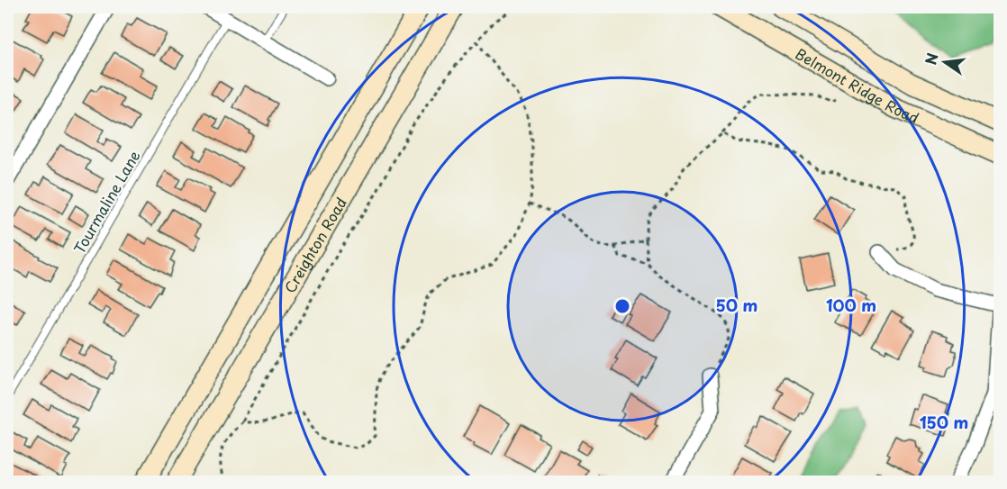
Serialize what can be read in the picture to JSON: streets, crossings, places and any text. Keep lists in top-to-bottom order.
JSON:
{
  "streets": {
    "street": ["Belmont Ridge Road", "Creighton Road"],
    "lane": ["Tourmaline Lane"]
  },
  "north": "left",
  "rings": ["50 m", "100 m", "150 m"]
}
